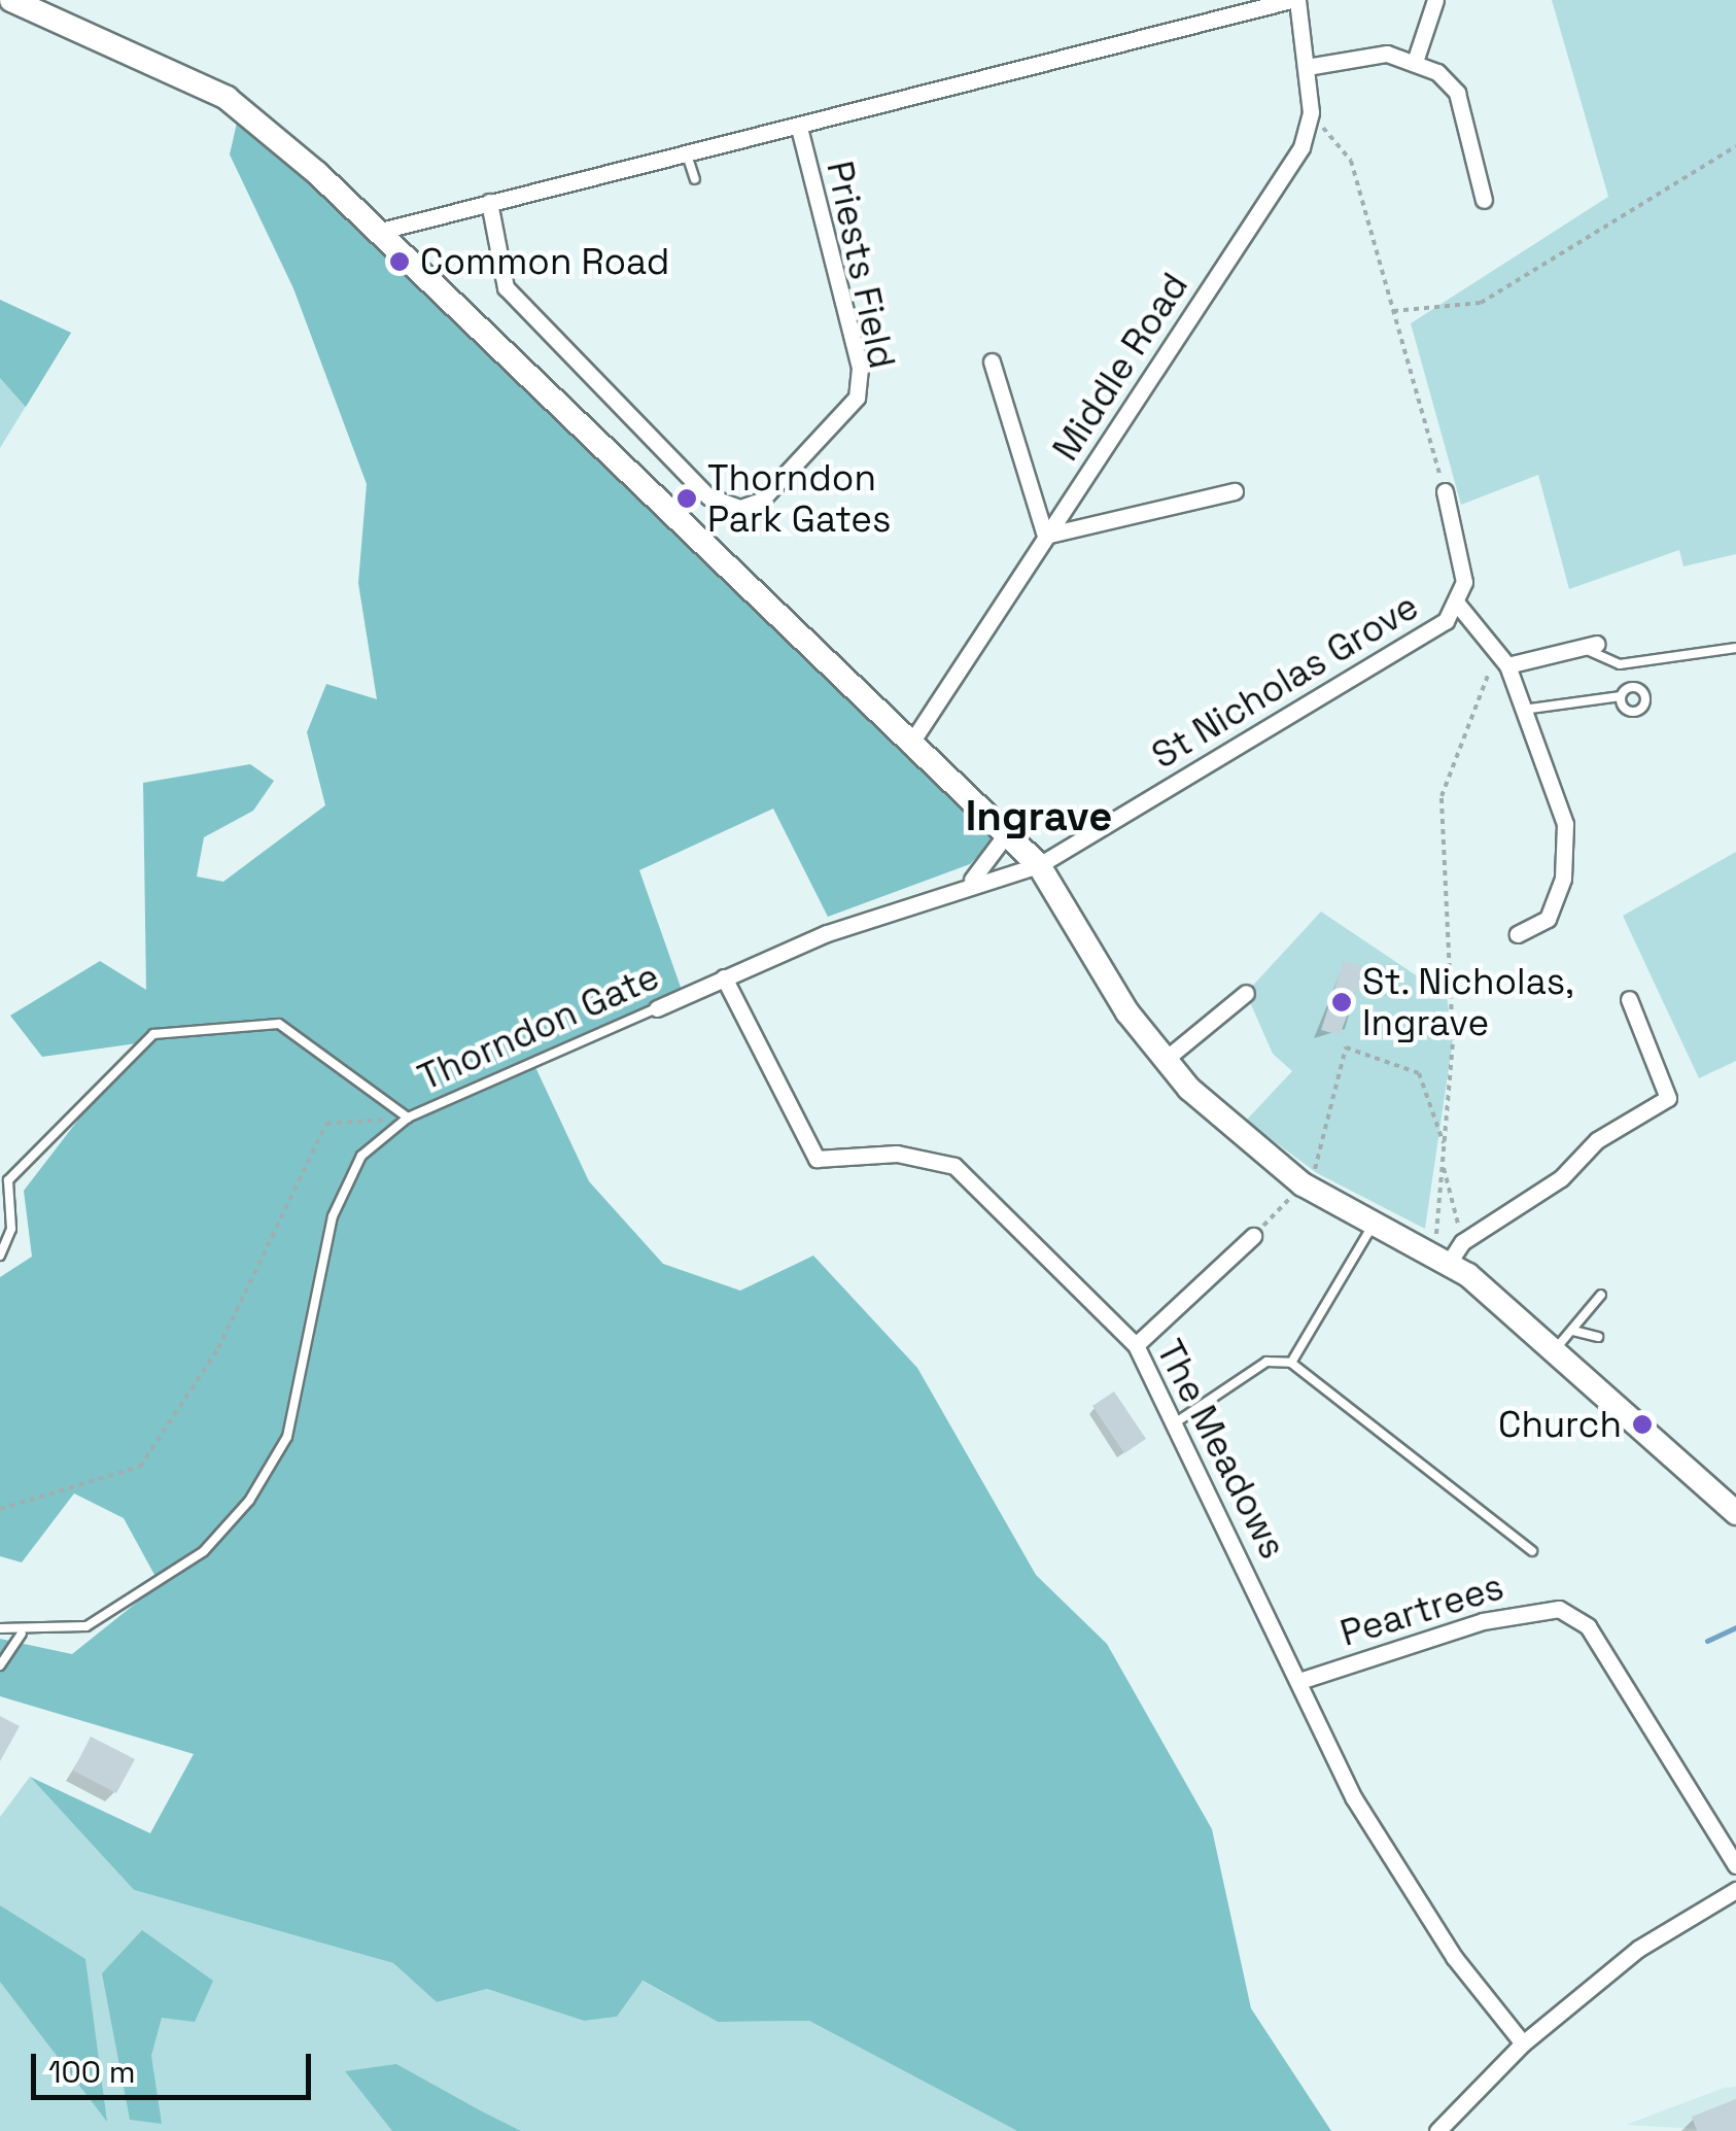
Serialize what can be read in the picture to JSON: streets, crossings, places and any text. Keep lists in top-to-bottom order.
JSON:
{
  "streets": {
    "street": [
      "Priests Field",
      "Middle Road",
      "St Nicholas Grove",
      "Thorndon Gate",
      "The Meadows",
      "Peartrees"
    ]
  },
  "crossings": [
    ["St Nicholas Grove", "Thorndon Gate"],
    ["Thorndon Gate", "The Meadows"],
    ["The Meadows", "Peartrees"]
  ],
  "districts": ["Ingrave"],
  "places": [
    "Common Road",
    "Thorndon Park Gates",
    "St. Nicholas, Ingrave",
    "Church"
  ],
  "scale_bar": "100 m"
}
